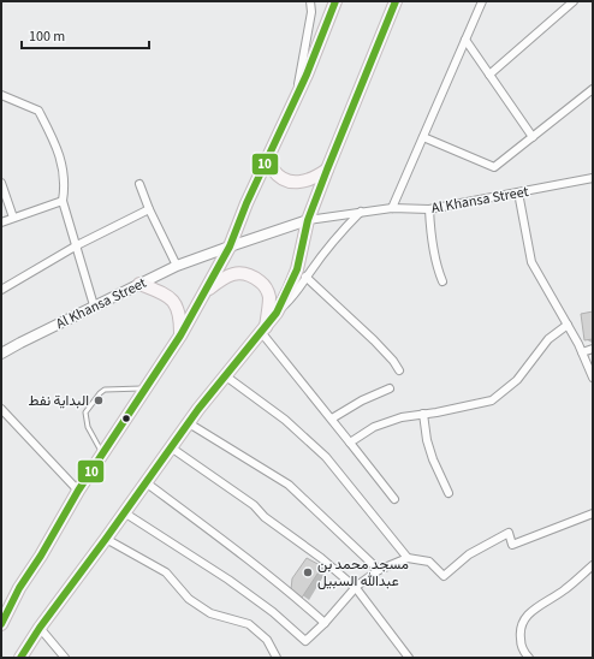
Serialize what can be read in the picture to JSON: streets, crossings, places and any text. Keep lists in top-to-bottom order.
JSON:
{
  "streets": {
    "street": ["Al Khansa Street"]
  },
  "places": ["البداية نفط", "مسجد محمد بن عبدالله السبيل"],
  "lines": ["transit line 10"],
  "scale_bar": "100 m"
}
